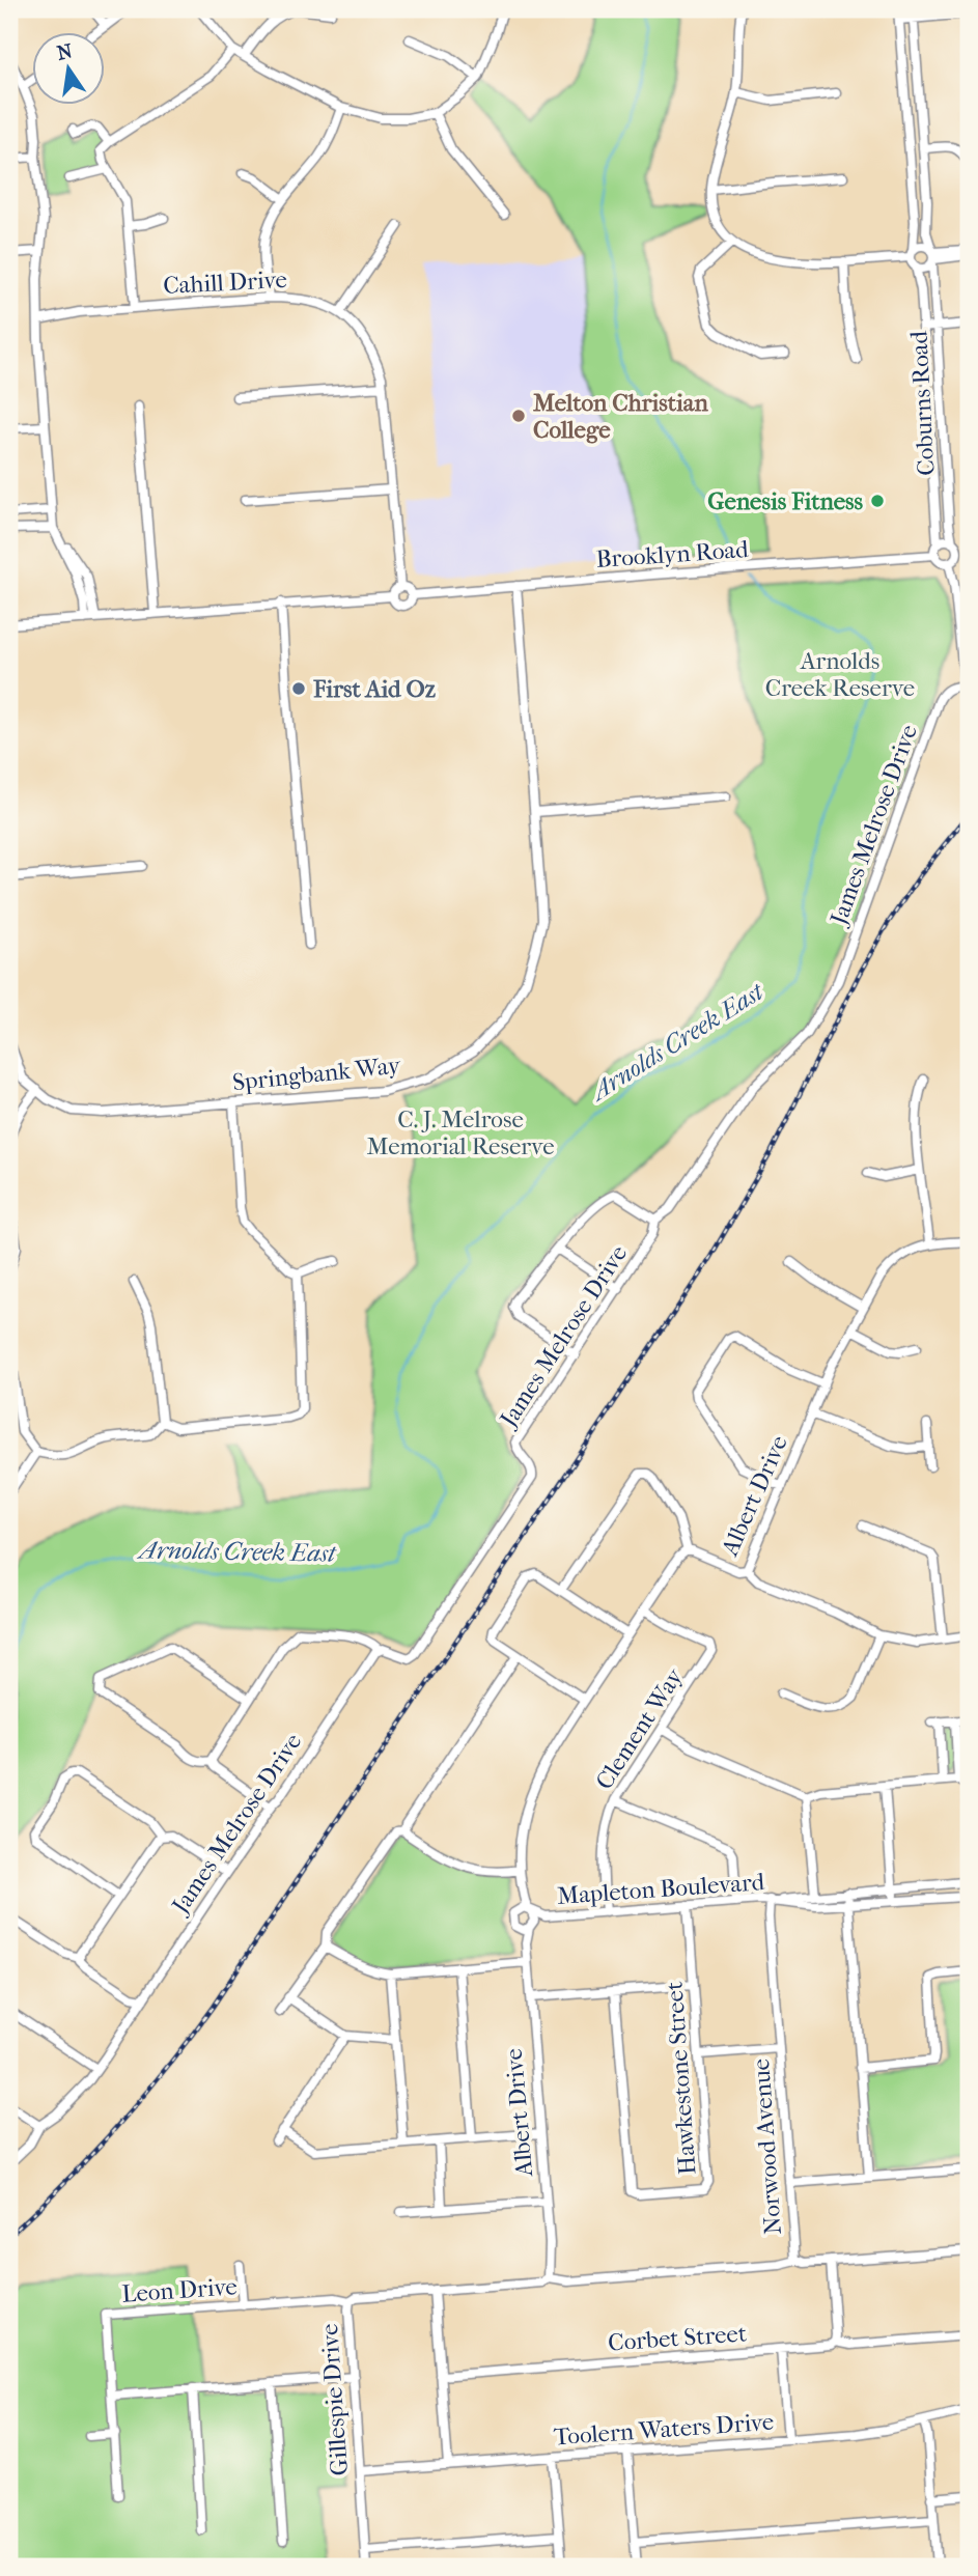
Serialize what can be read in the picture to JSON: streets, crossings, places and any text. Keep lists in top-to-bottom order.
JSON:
{
  "streets": {
    "street": [
      "Cahill Drive",
      "Coburns Road",
      "Brooklyn Road",
      "James Melrose Drive",
      "Springbank Way",
      "Albert Drive",
      "Clement Way",
      "Mapleton Boulevard",
      "Hawkestone Street",
      "Norwood Avenue",
      "Leon Drive",
      "Corbet Street",
      "Gillespie Drive",
      "Toolern Waters Drive"
    ]
  },
  "crossings": [
    ["Cahill Drive", "Brooklyn Road"],
    ["Coburns Road", "Brooklyn Road"],
    ["Brooklyn Road", "Springbank Way"],
    ["Albert Drive", "Clement Way"],
    ["Albert Drive", "Mapleton Boulevard"],
    ["Albert Drive", "Gillespie Drive"],
    ["Clement Way", "Mapleton Boulevard"],
    ["Mapleton Boulevard", "Hawkestone Street"],
    ["Mapleton Boulevard", "Norwood Avenue"],
    ["Norwood Avenue", "Gillespie Drive"],
    ["Leon Drive", "Gillespie Drive"],
    ["Gillespie Drive", "Toolern Waters Drive"]
  ],
  "water": ["Arnolds Creek East"],
  "parks": ["Arnolds Creek Reserve", "C. J. Melrose Memorial Reserve"],
  "places": ["Melton Christian College", "Genesis Fitness", "First Aid Oz"],
  "north": "top"
}
